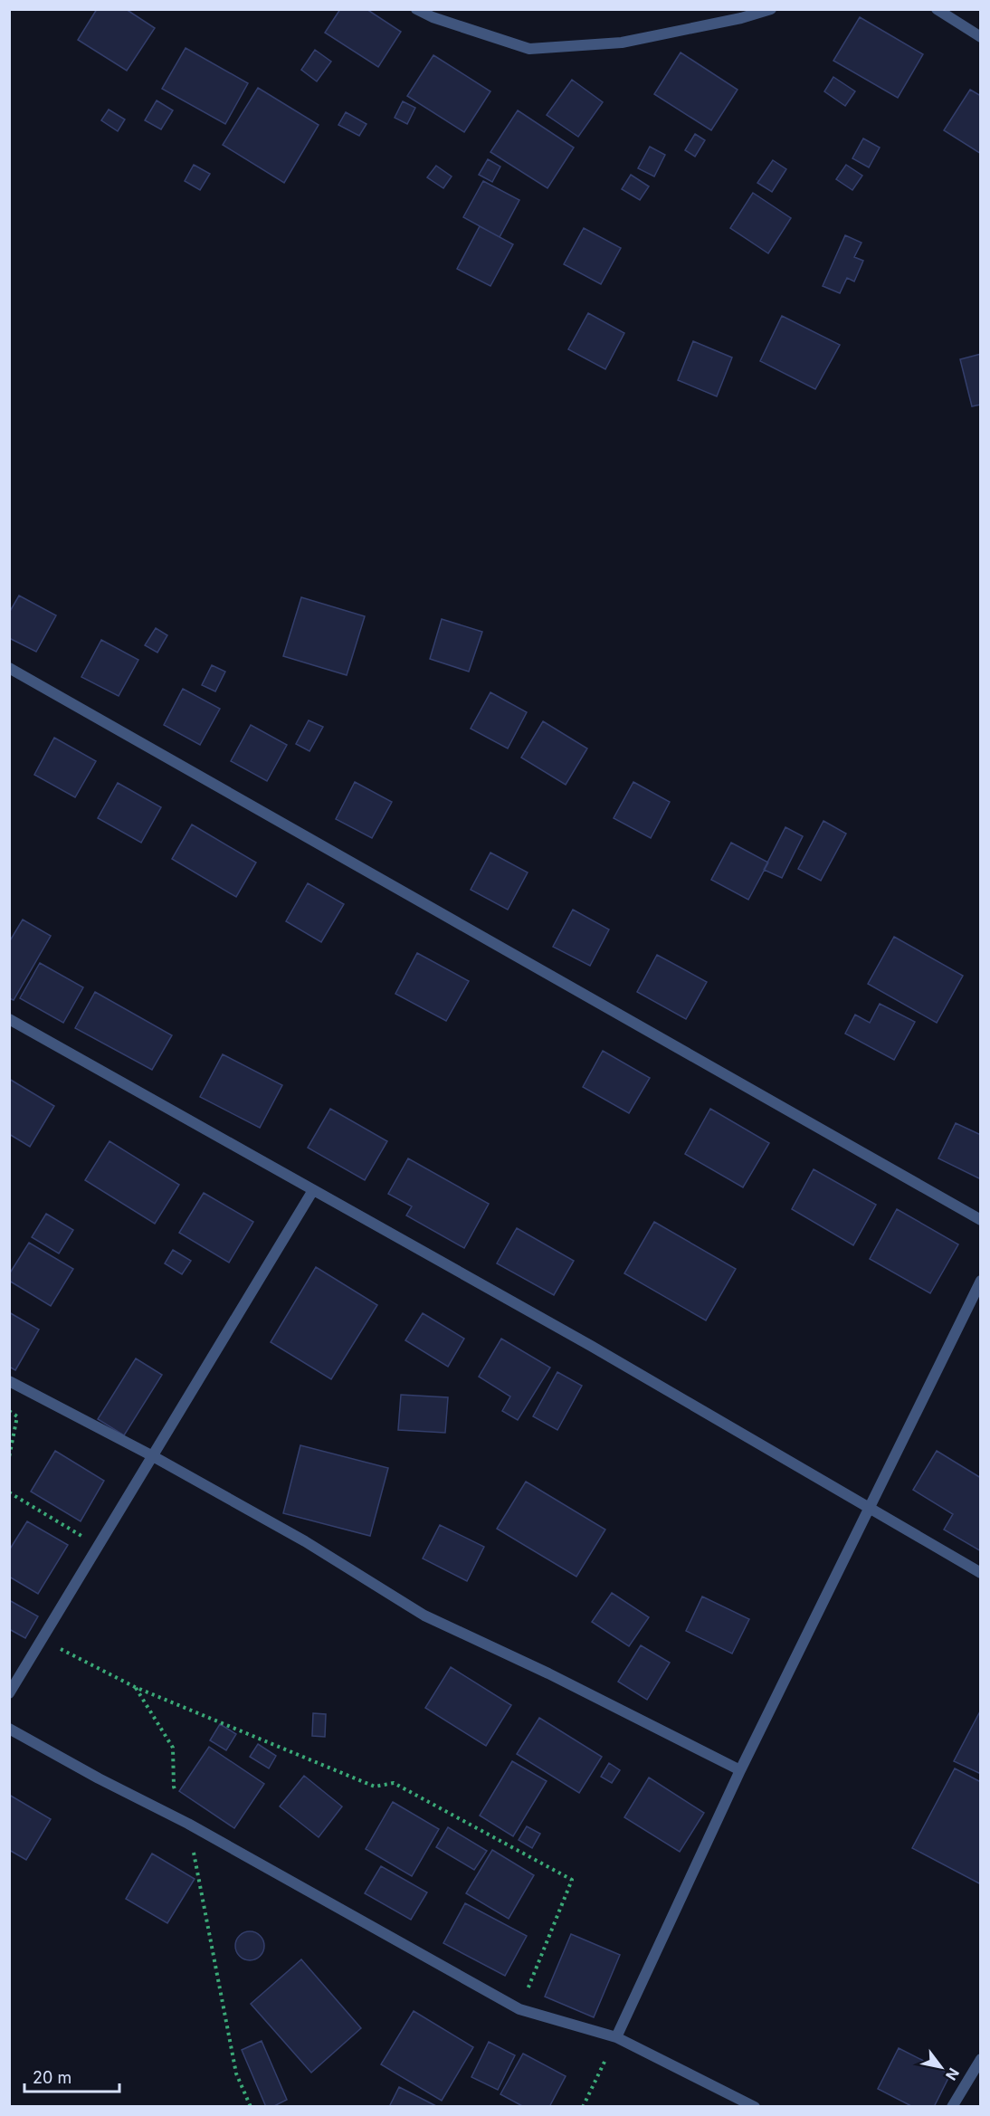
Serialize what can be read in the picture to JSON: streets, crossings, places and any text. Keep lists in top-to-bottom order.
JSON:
{
  "scale_bar": "20 m",
  "north": "bottom right"
}
